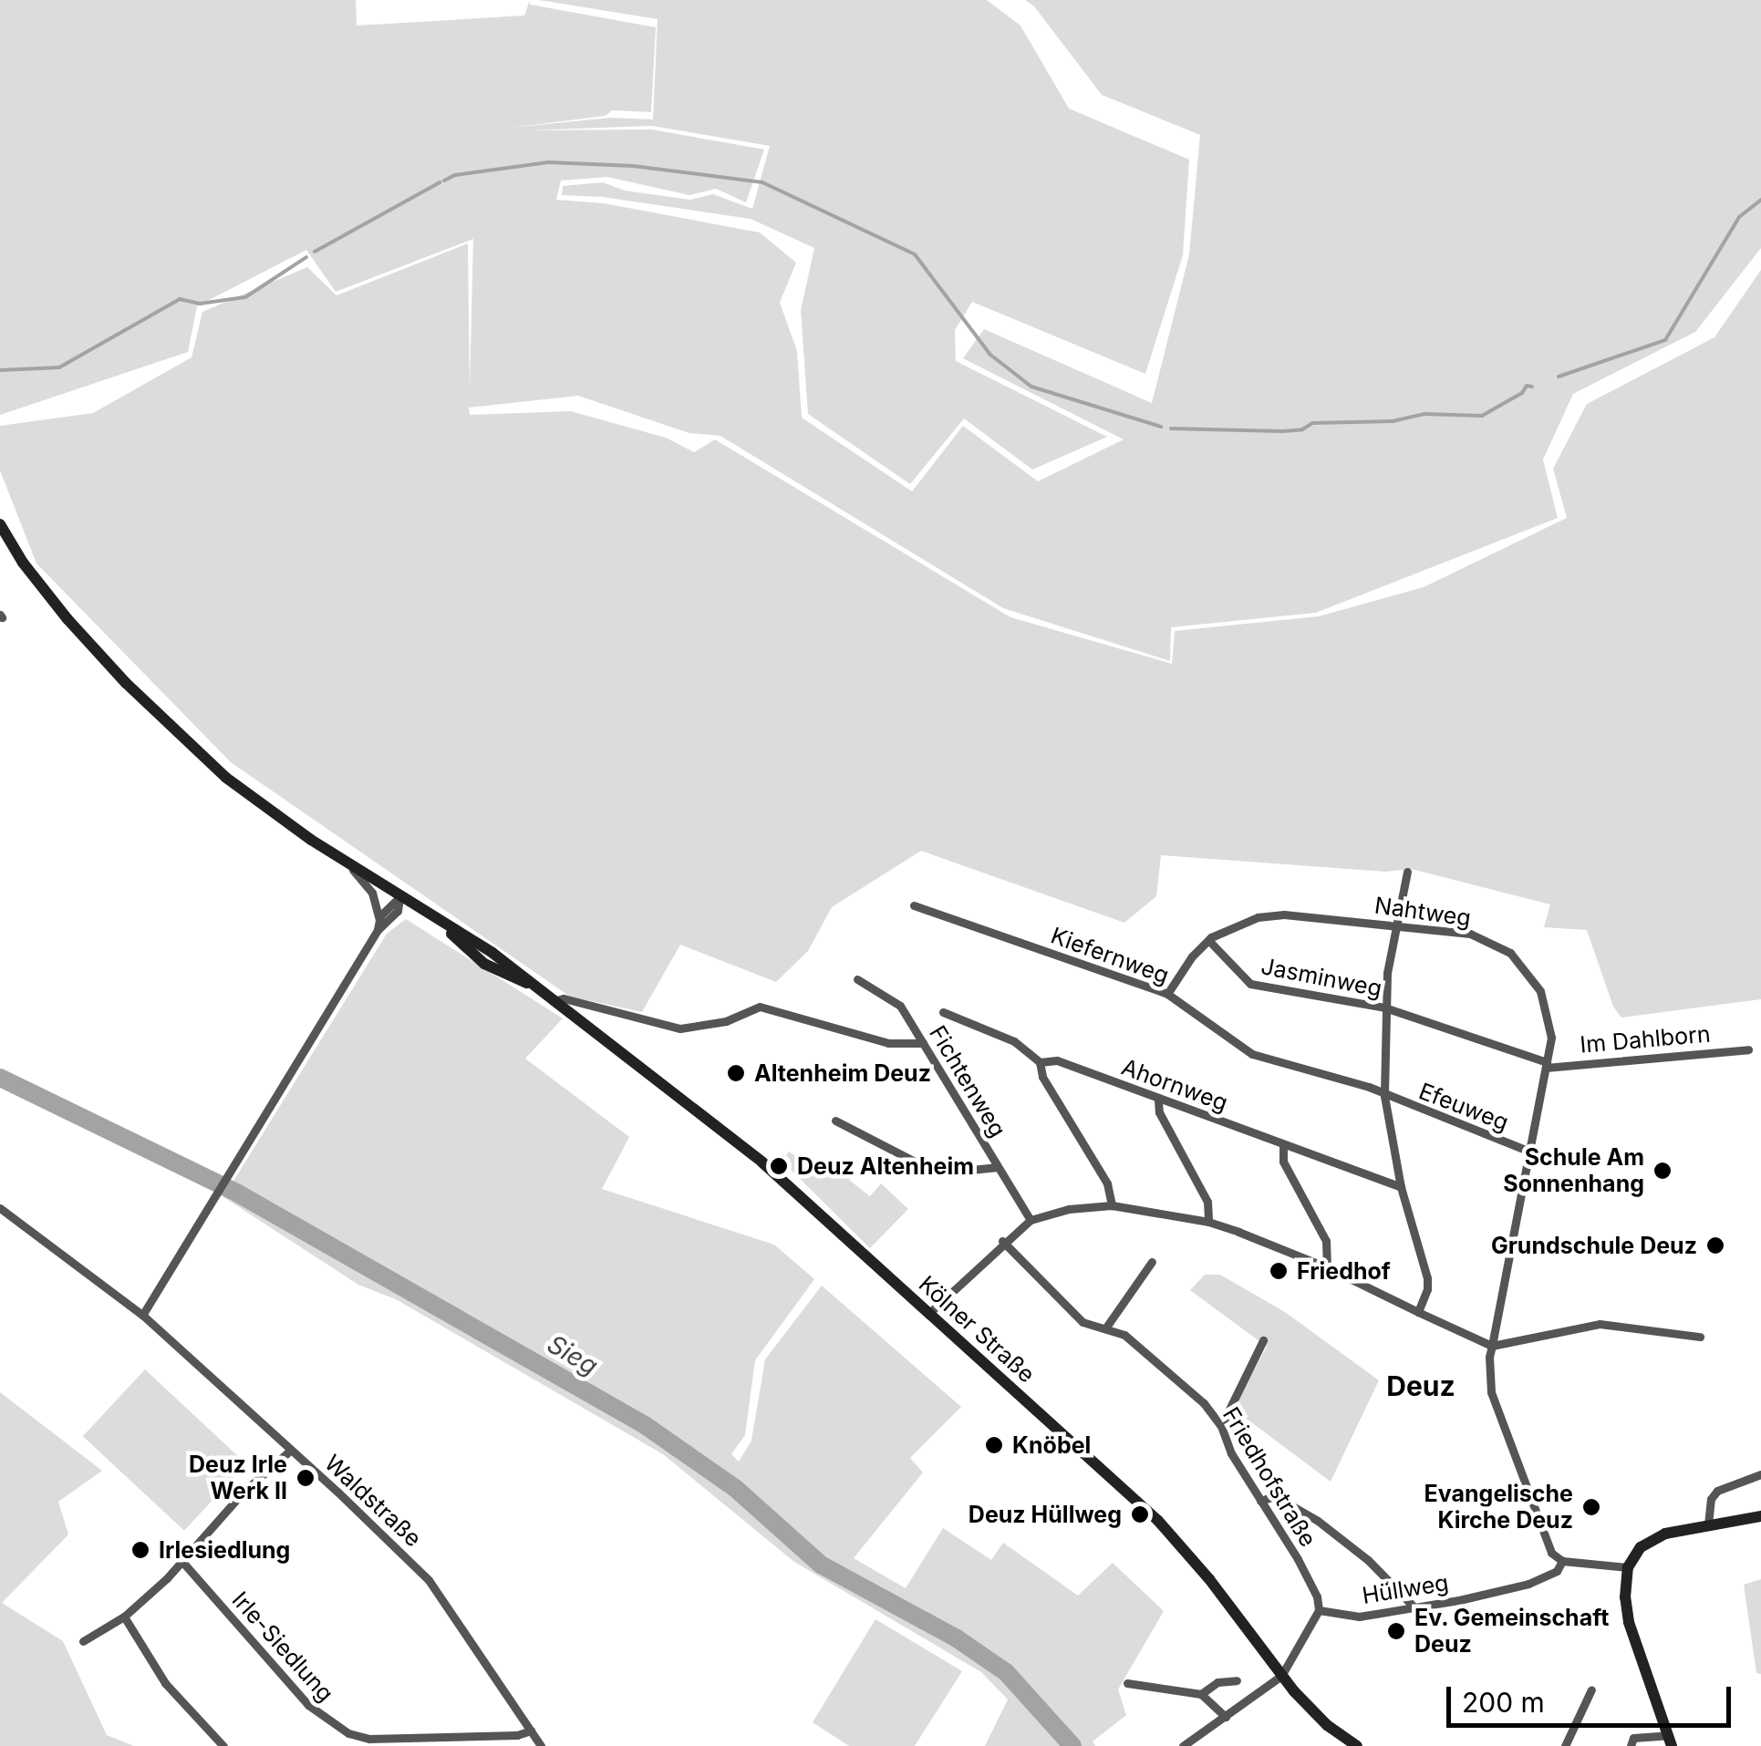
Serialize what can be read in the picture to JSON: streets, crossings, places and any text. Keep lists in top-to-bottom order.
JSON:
{
  "streets": {
    "main road": ["Kölner Straße"],
    "street": [
      "Nahtweg",
      "Kiefernweg",
      "Jasminweg",
      "Im Dahlborn",
      "Fichtenweg",
      "Ahornweg",
      "Efeuweg",
      "Friedhofstraße",
      "Waldstraße",
      "Hüllweg",
      "Irle-Siedlung"
    ]
  },
  "crossings": [
    ["Nahtweg", "Kiefernweg"],
    ["Nahtweg", "Jasminweg"],
    ["Nahtweg", "Im Dahlborn"],
    ["Nahtweg", "Efeuweg"],
    ["Nahtweg", "Hüllweg"],
    ["Kiefernweg", "Efeuweg"],
    ["Jasminweg", "Im Dahlborn"],
    ["Friedhofstraße", "Hüllweg"],
    ["Waldstraße", "Irle-Siedlung"]
  ],
  "districts": ["Deuz"],
  "water": ["Sieg"],
  "places": [
    "Altenheim Deuz",
    "Deuz Altenheim",
    "Schule Am Sonnenhang",
    "Grundschule Deuz",
    "Friedhof",
    "Knöbel",
    "Deuz Irle Werk II",
    "Evangelische Kirche Deuz",
    "Deuz Hüllweg",
    "Irlesiedlung",
    "Ev. Gemeinschaft Deuz"
  ],
  "scale_bar": "200 m"
}
